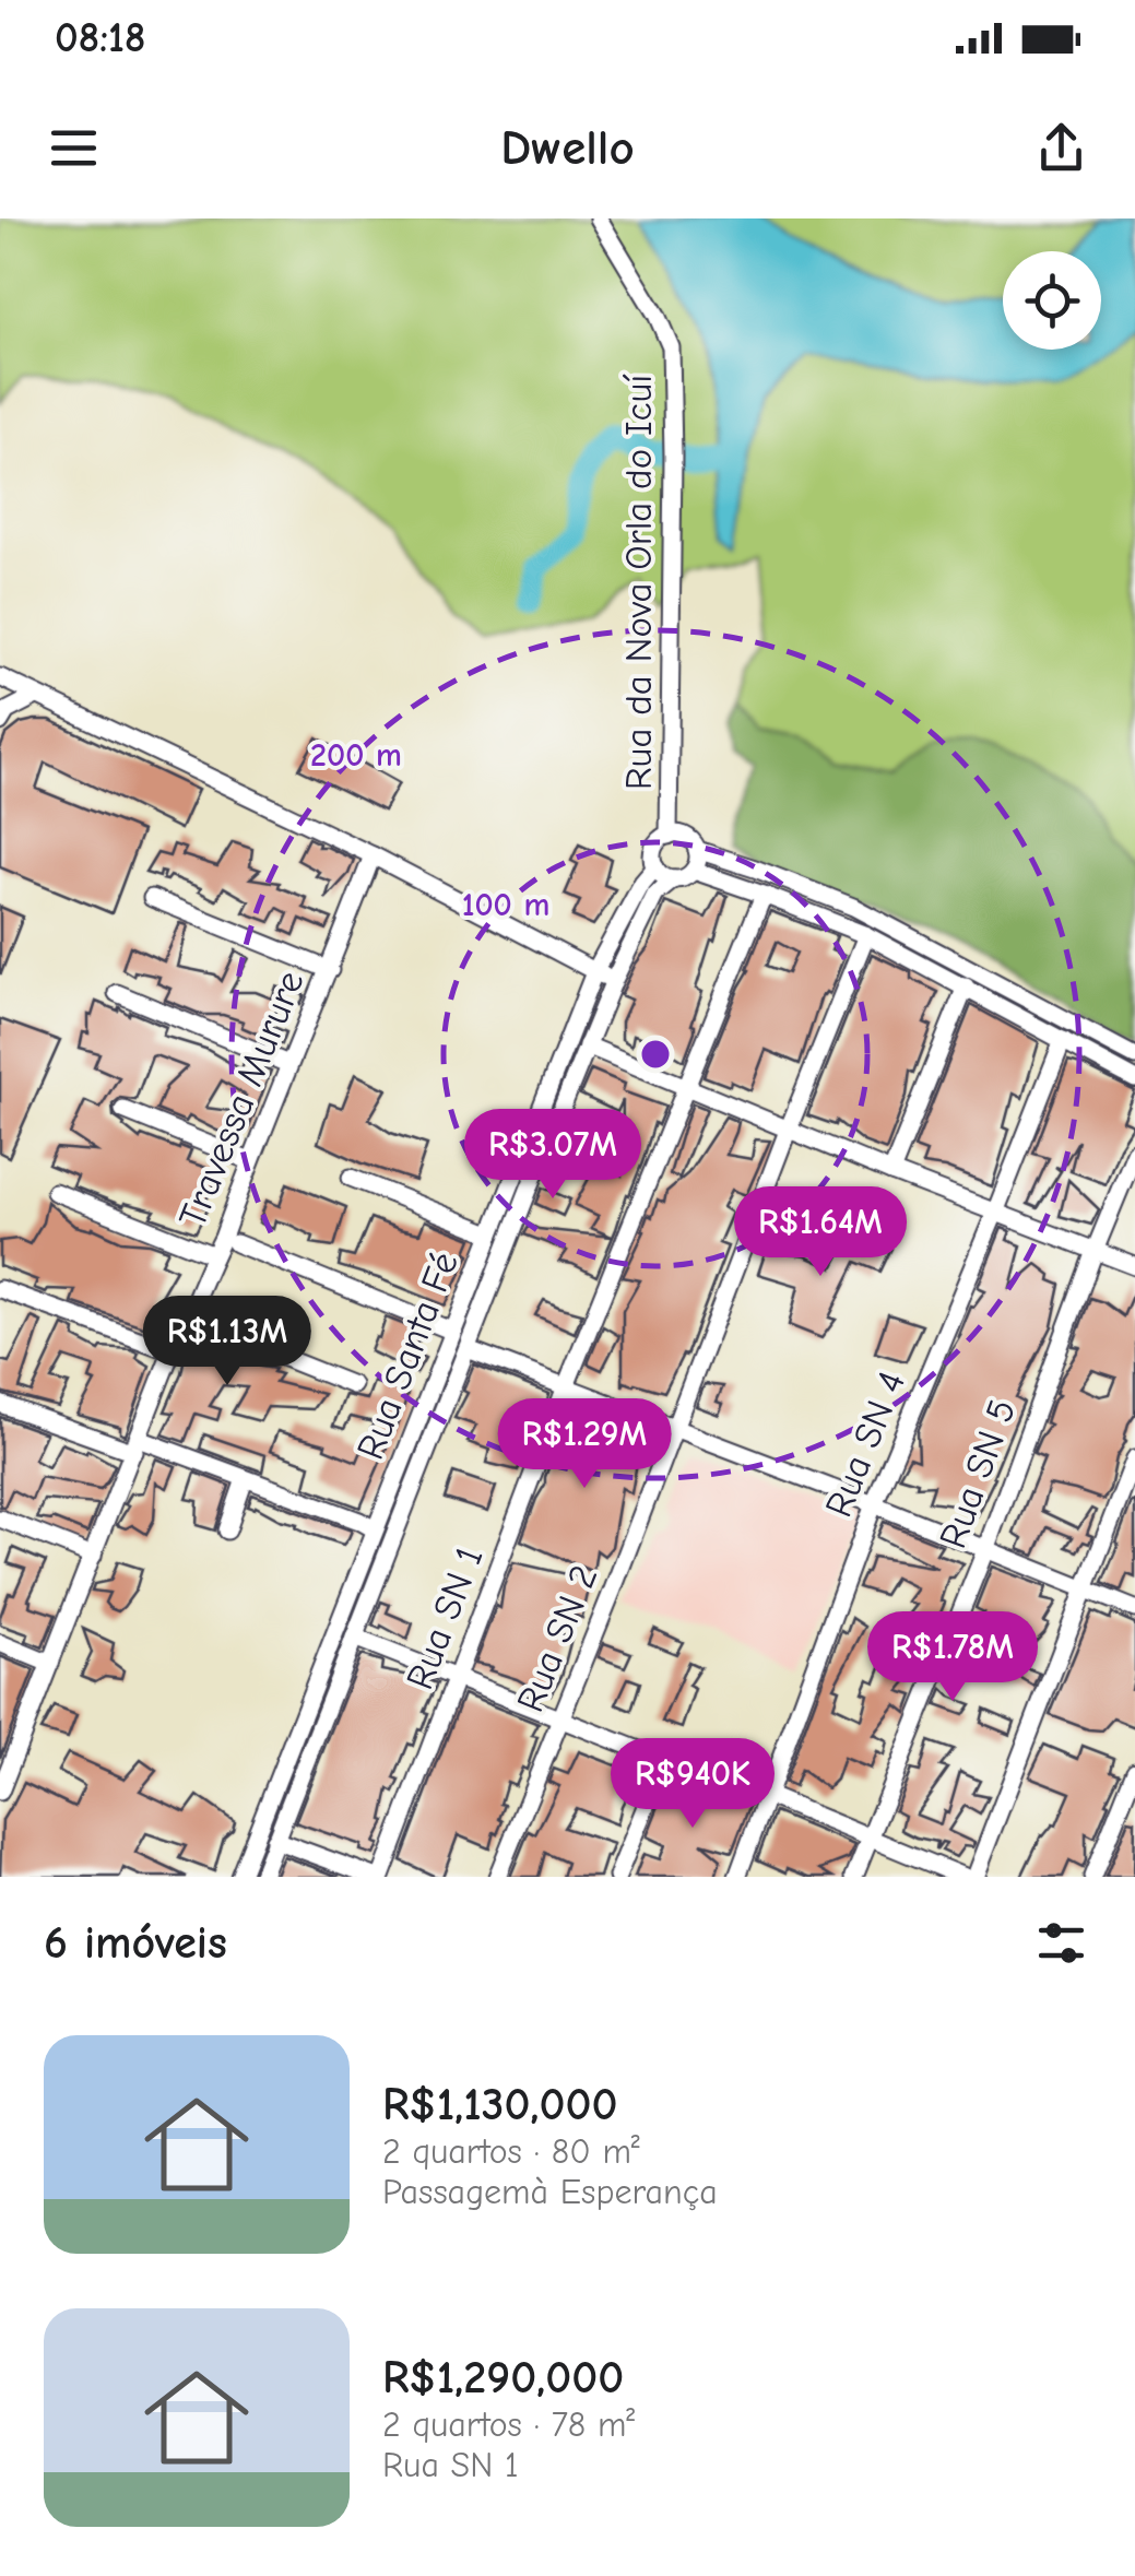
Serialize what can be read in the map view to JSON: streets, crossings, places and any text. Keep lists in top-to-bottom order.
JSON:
{
  "streets": {
    "street": [
      "Rua da Nova Orla do Icuí",
      "Travessa Murure",
      "Rua Santa Fé",
      "Rua SN 4",
      "Rua SN 5",
      "Rua SN 1",
      "Rua SN 2"
    ]
  },
  "crossings": [
    ["Rua da Nova Orla do Icuí", "Rua Santa Fé"]
  ],
  "page": {
    "status": "08:18",
    "header": "Dwello",
    "price": [
      "R$3.07M",
      "R$1.64M",
      "R$1.13M",
      "R$1.29M",
      "R$1.78M",
      "R$940K"
    ],
    "heading": "6 imóveis",
    "list": [
      {
        "name": "R$1,130,000",
        "note": "2 quartos · 80 m² · Passagemà Esperança"
      },
      {
        "name": "R$1,290,000",
        "note": "2 quartos · 78 m² · Rua SN 1"
      }
    ]
  },
  "rings": ["200 m", "100 m"]
}
